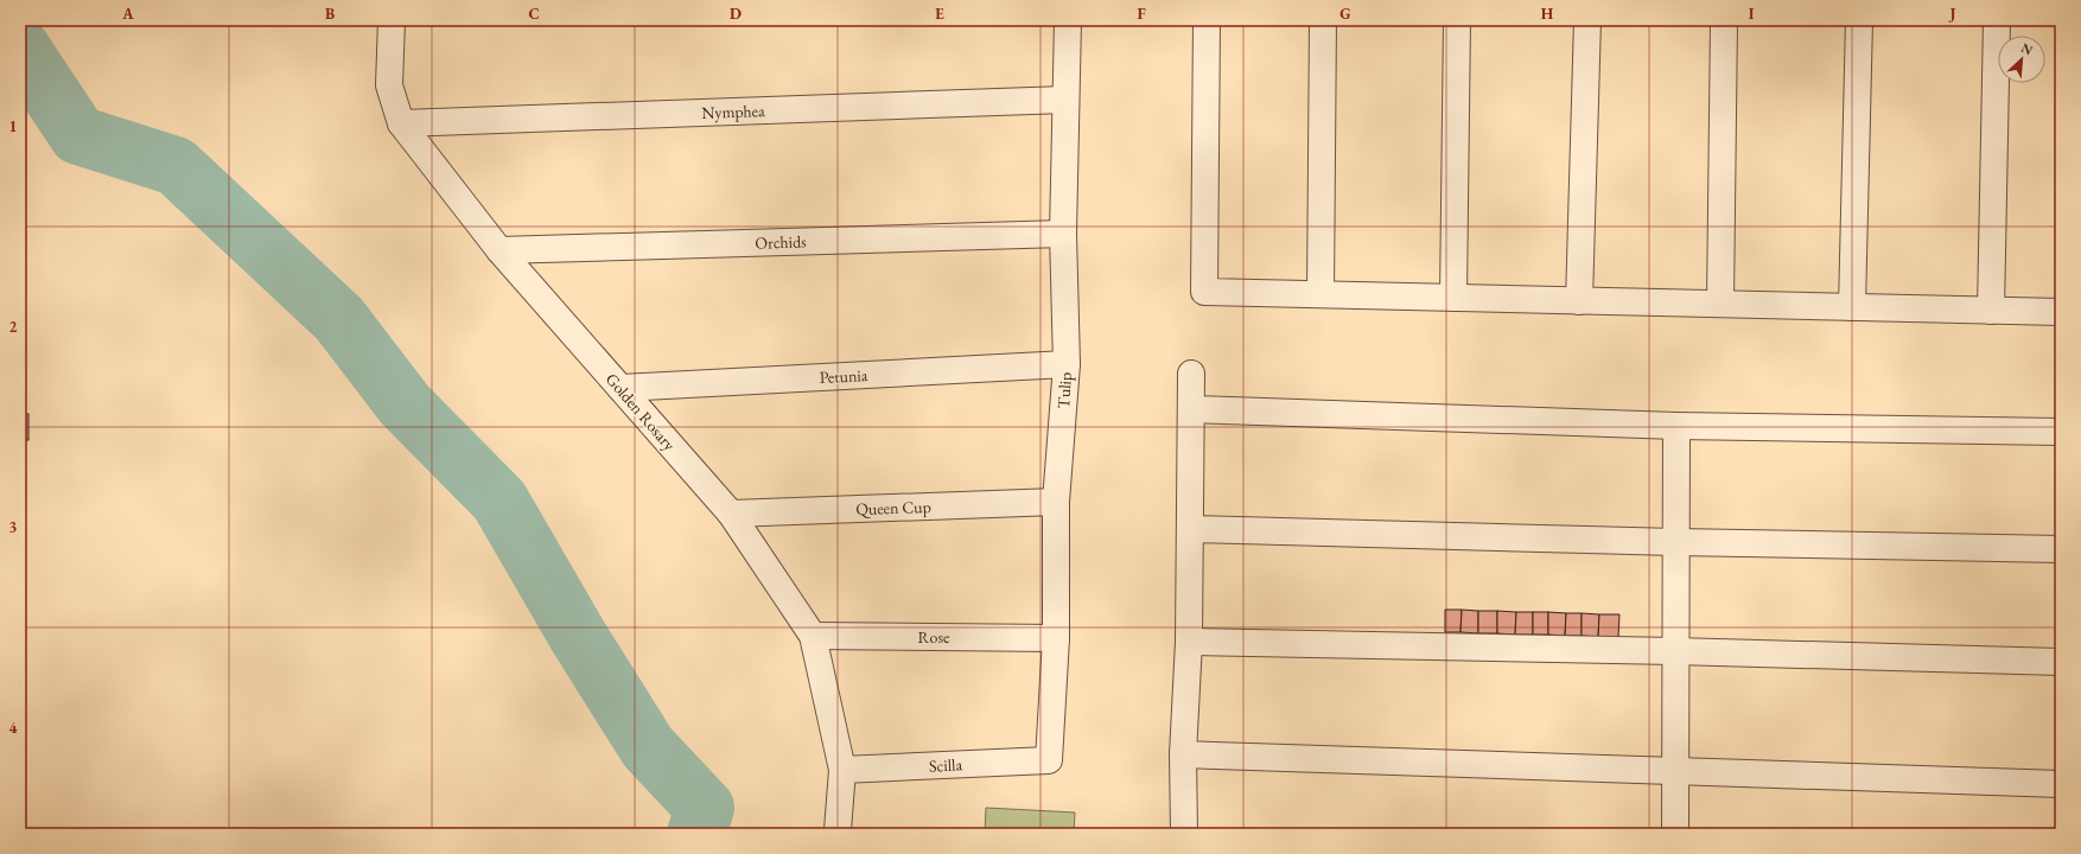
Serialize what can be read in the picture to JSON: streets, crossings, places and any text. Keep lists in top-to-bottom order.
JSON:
{
  "streets": {
    "street": [
      "Nymphea",
      "Orchids",
      "Petunia",
      "Tulip",
      "Golden Rosary",
      "Queen Cup",
      "Rose",
      "Scilla"
    ]
  },
  "crossings": [
    ["Nymphea", "Tulip"],
    ["Nymphea", "Golden Rosary"],
    ["Orchids", "Tulip"],
    ["Orchids", "Golden Rosary"],
    ["Petunia", "Tulip"],
    ["Petunia", "Golden Rosary"],
    ["Tulip", "Queen Cup"],
    ["Tulip", "Rose"],
    ["Tulip", "Scilla"],
    ["Golden Rosary", "Queen Cup"],
    ["Golden Rosary", "Rose"],
    ["Golden Rosary", "Scilla"]
  ],
  "north": "top right",
  "grid": {
    "columns": [
      "A",
      "B",
      "C",
      "D",
      "E",
      "F",
      "G",
      "H",
      "I",
      "J"
    ],
    "rows": [
      "1",
      "2",
      "3",
      "4"
    ]
  }
}
